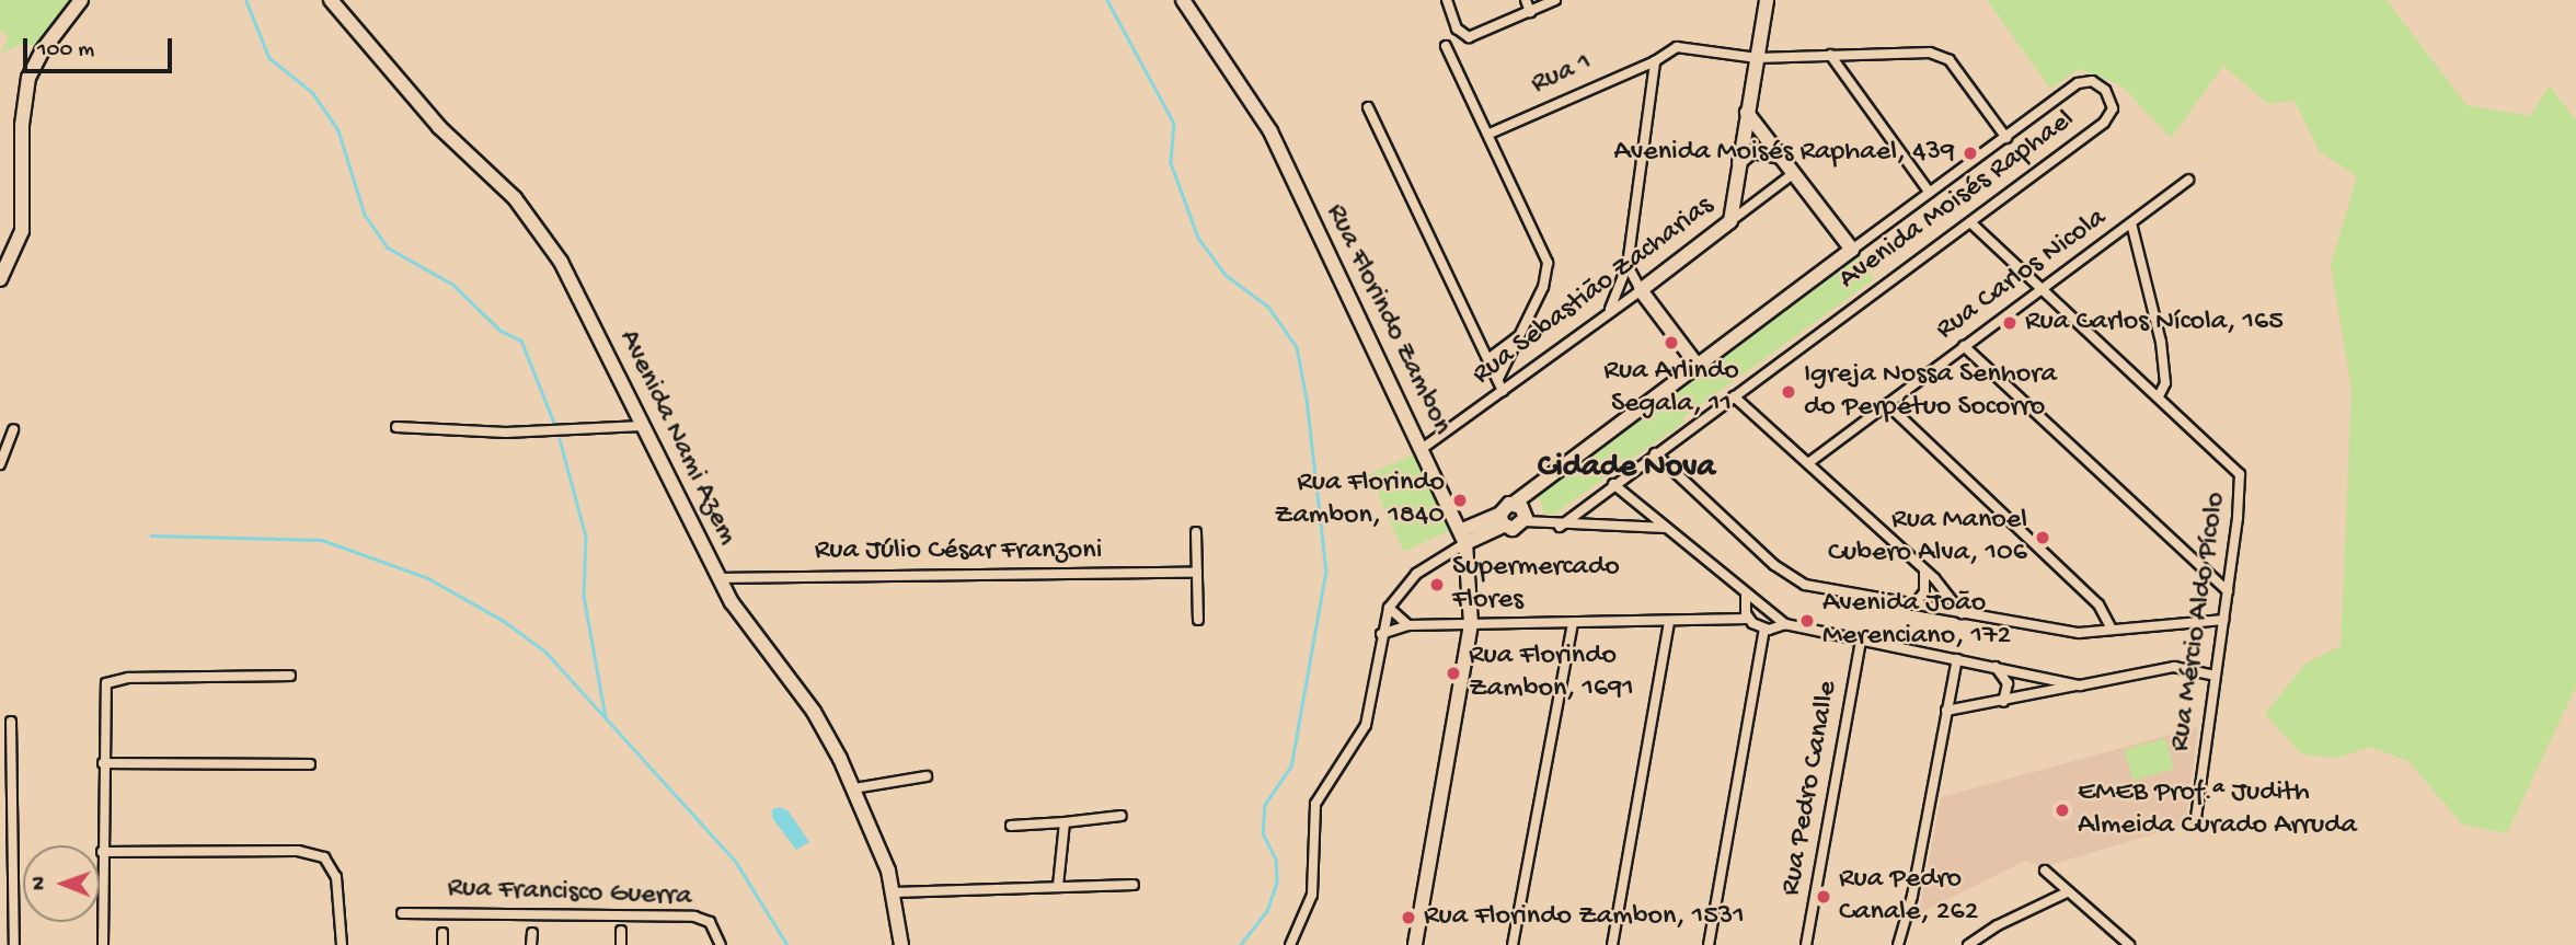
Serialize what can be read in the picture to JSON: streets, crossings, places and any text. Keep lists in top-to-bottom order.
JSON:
{
  "streets": {
    "street": [
      "Rua 1",
      "Avenida Moisés Raphael",
      "Rua Carlos Nicola",
      "Rua Sebastião Zacharias",
      "Rua Florindo Zambon",
      "Avenida Nami Azem",
      "Rua Júlio César Franzoni",
      "Rua Mércio Aldo Pícolo",
      "Rua Pedro Canalle",
      "Rua Francisco Guerra"
    ]
  },
  "crossings": [
    ["Rua 1", "Avenida Moisés Raphael"],
    ["Avenida Moisés Raphael", "Rua Sebastião Zacharias"],
    ["Rua Sebastião Zacharias", "Rua Florindo Zambon"],
    ["Avenida Nami Azem", "Rua Júlio César Franzoni"]
  ],
  "districts": ["Cidade Nova"],
  "places": [
    "Avenida Moisés Raphael, 439",
    "Rua Carlos Nícola, 165",
    "Rua Arlindo Segala, 11",
    "Igreja Nossa Senhora do Perpétuo Socorro",
    "Rua Florindo Zambon, 1840",
    "Rua Manoel Cubero Alva, 106",
    "Supermercado Flores",
    "Avenida João Merenciano, 172",
    "Rua Florindo Zambon, 1691",
    "EMEB Prof.ª Judith Almeida Curado Arruda",
    "Rua Pedro Canale, 262",
    "Rua Florindo Zambon, 1531"
  ],
  "scale_bar": "100 m",
  "north": "left"
}
